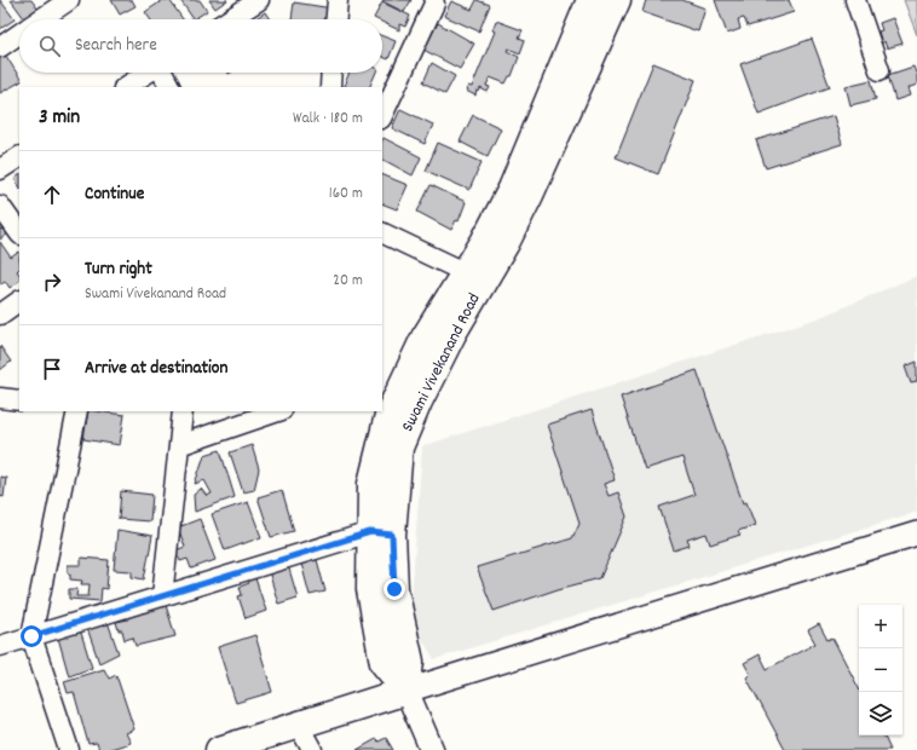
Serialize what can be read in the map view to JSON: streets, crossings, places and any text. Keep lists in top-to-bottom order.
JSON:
{
  "streets": {
    "main road": ["Swami Vivekanand Road"]
  },
  "page": {
    "search": "Search here",
    "heading": ["3 min", "Walk · 180 m"],
    "list": [
      ["Continue", "160 m"],
      ["Turn right", "Swami Vivekanand Road", "20 m"],
      "Arrive at destination"
    ],
    "map_buttons": ["+", "−"]
  }
}
